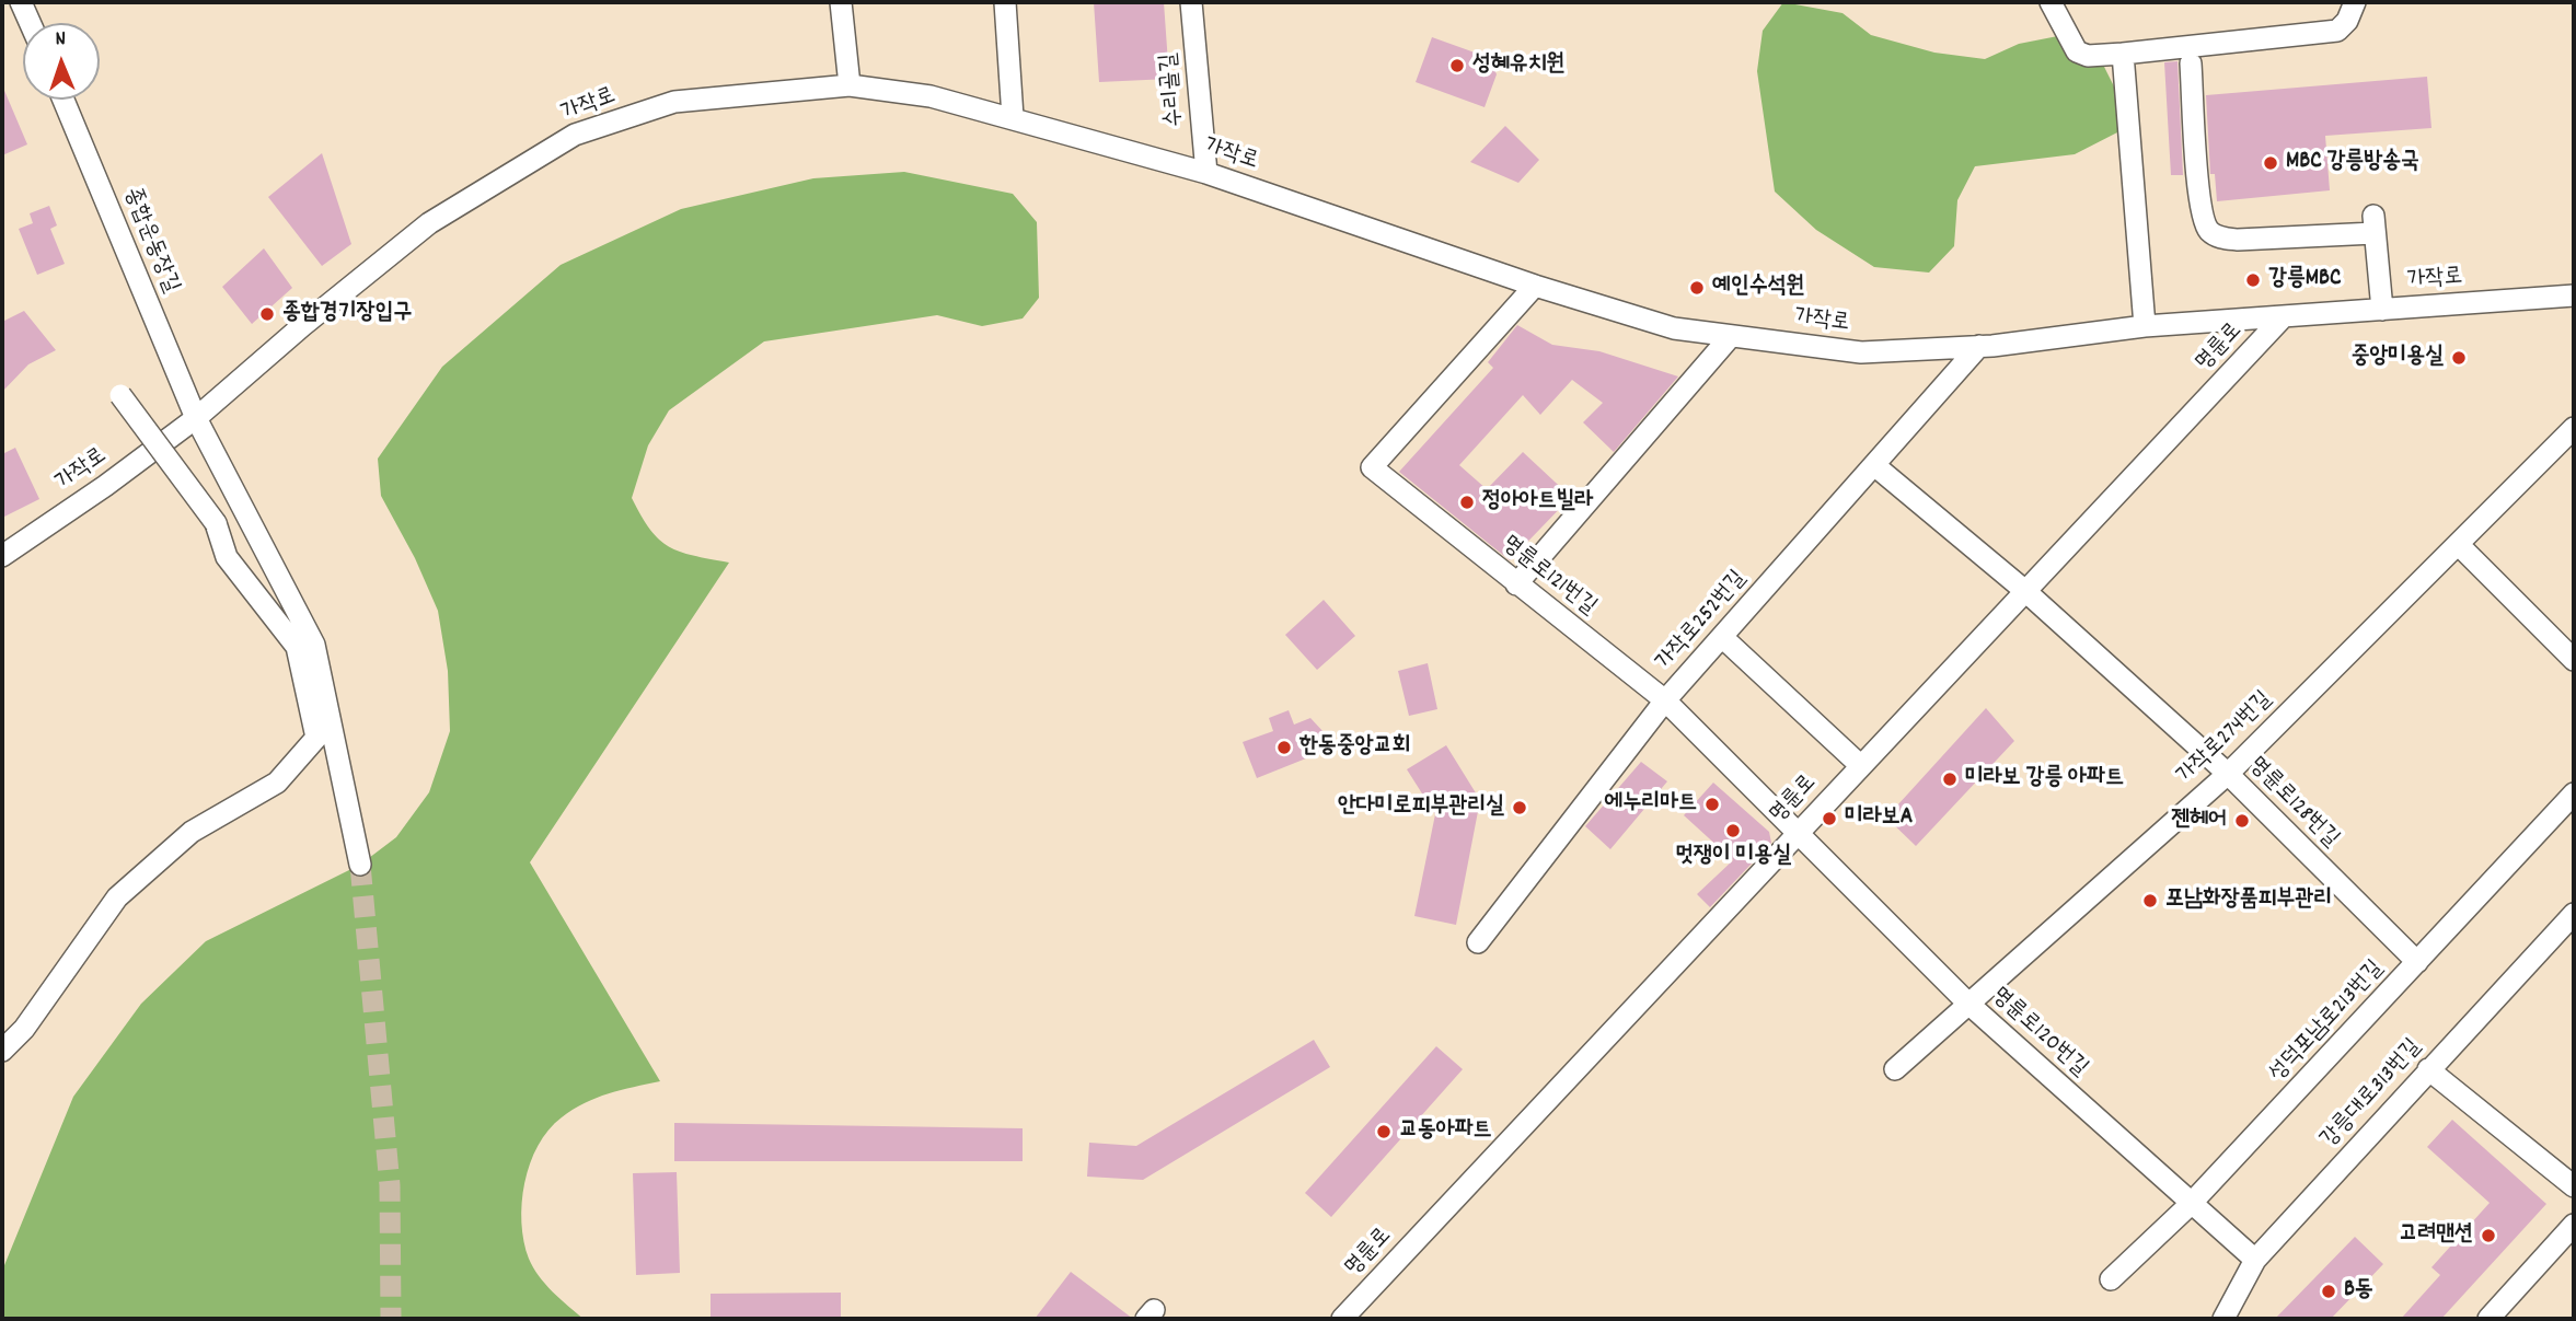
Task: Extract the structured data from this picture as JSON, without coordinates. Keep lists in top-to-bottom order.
{
  "streets": {
    "street": [
      "수리골길",
      "가작로",
      "종합운동장길",
      "명륜로",
      "명륜로121번길",
      "가작로252번길",
      "가작로274번길",
      "명륜로128번길",
      "성덕포남로213번길",
      "명륜로120번길",
      "강릉대로313번길"
    ]
  },
  "crossings": [
    ["수리골길", "가작로"],
    ["가작로", "종합운동장길"],
    ["가작로", "명륜로"],
    ["가작로", "명륜로121번길"],
    ["가작로", "가작로252번길"],
    ["명륜로", "명륜로121번길"],
    ["명륜로", "명륜로128번길"],
    ["명륜로", "명륜로120번길"],
    ["명륜로121번길", "가작로252번길"],
    ["명륜로121번길", "명륜로120번길"],
    ["가작로252번길", "명륜로128번길"],
    ["가작로274번길", "명륜로128번길"],
    ["가작로274번길", "명륜로120번길"],
    ["명륜로128번길", "성덕포남로213번길"],
    ["성덕포남로213번길", "명륜로120번길"],
    ["명륜로120번길", "강릉대로313번길"]
  ],
  "places": [
    "성혜유치원",
    "MBC 강릉방송국",
    "강릉MBC",
    "예인수석원",
    "종합경기장입구",
    "중앙미용실",
    "정아아트빌라",
    "한동중앙교회",
    "미라보 강릉 아파트",
    "에누리마트",
    "안다미로피부관리실",
    "미라보A",
    "젠헤어",
    "멋쟁이 미용실",
    "포남화장품피부관리",
    "교동아파트",
    "고려맨션",
    "B동"
  ],
  "north": "top"
}
